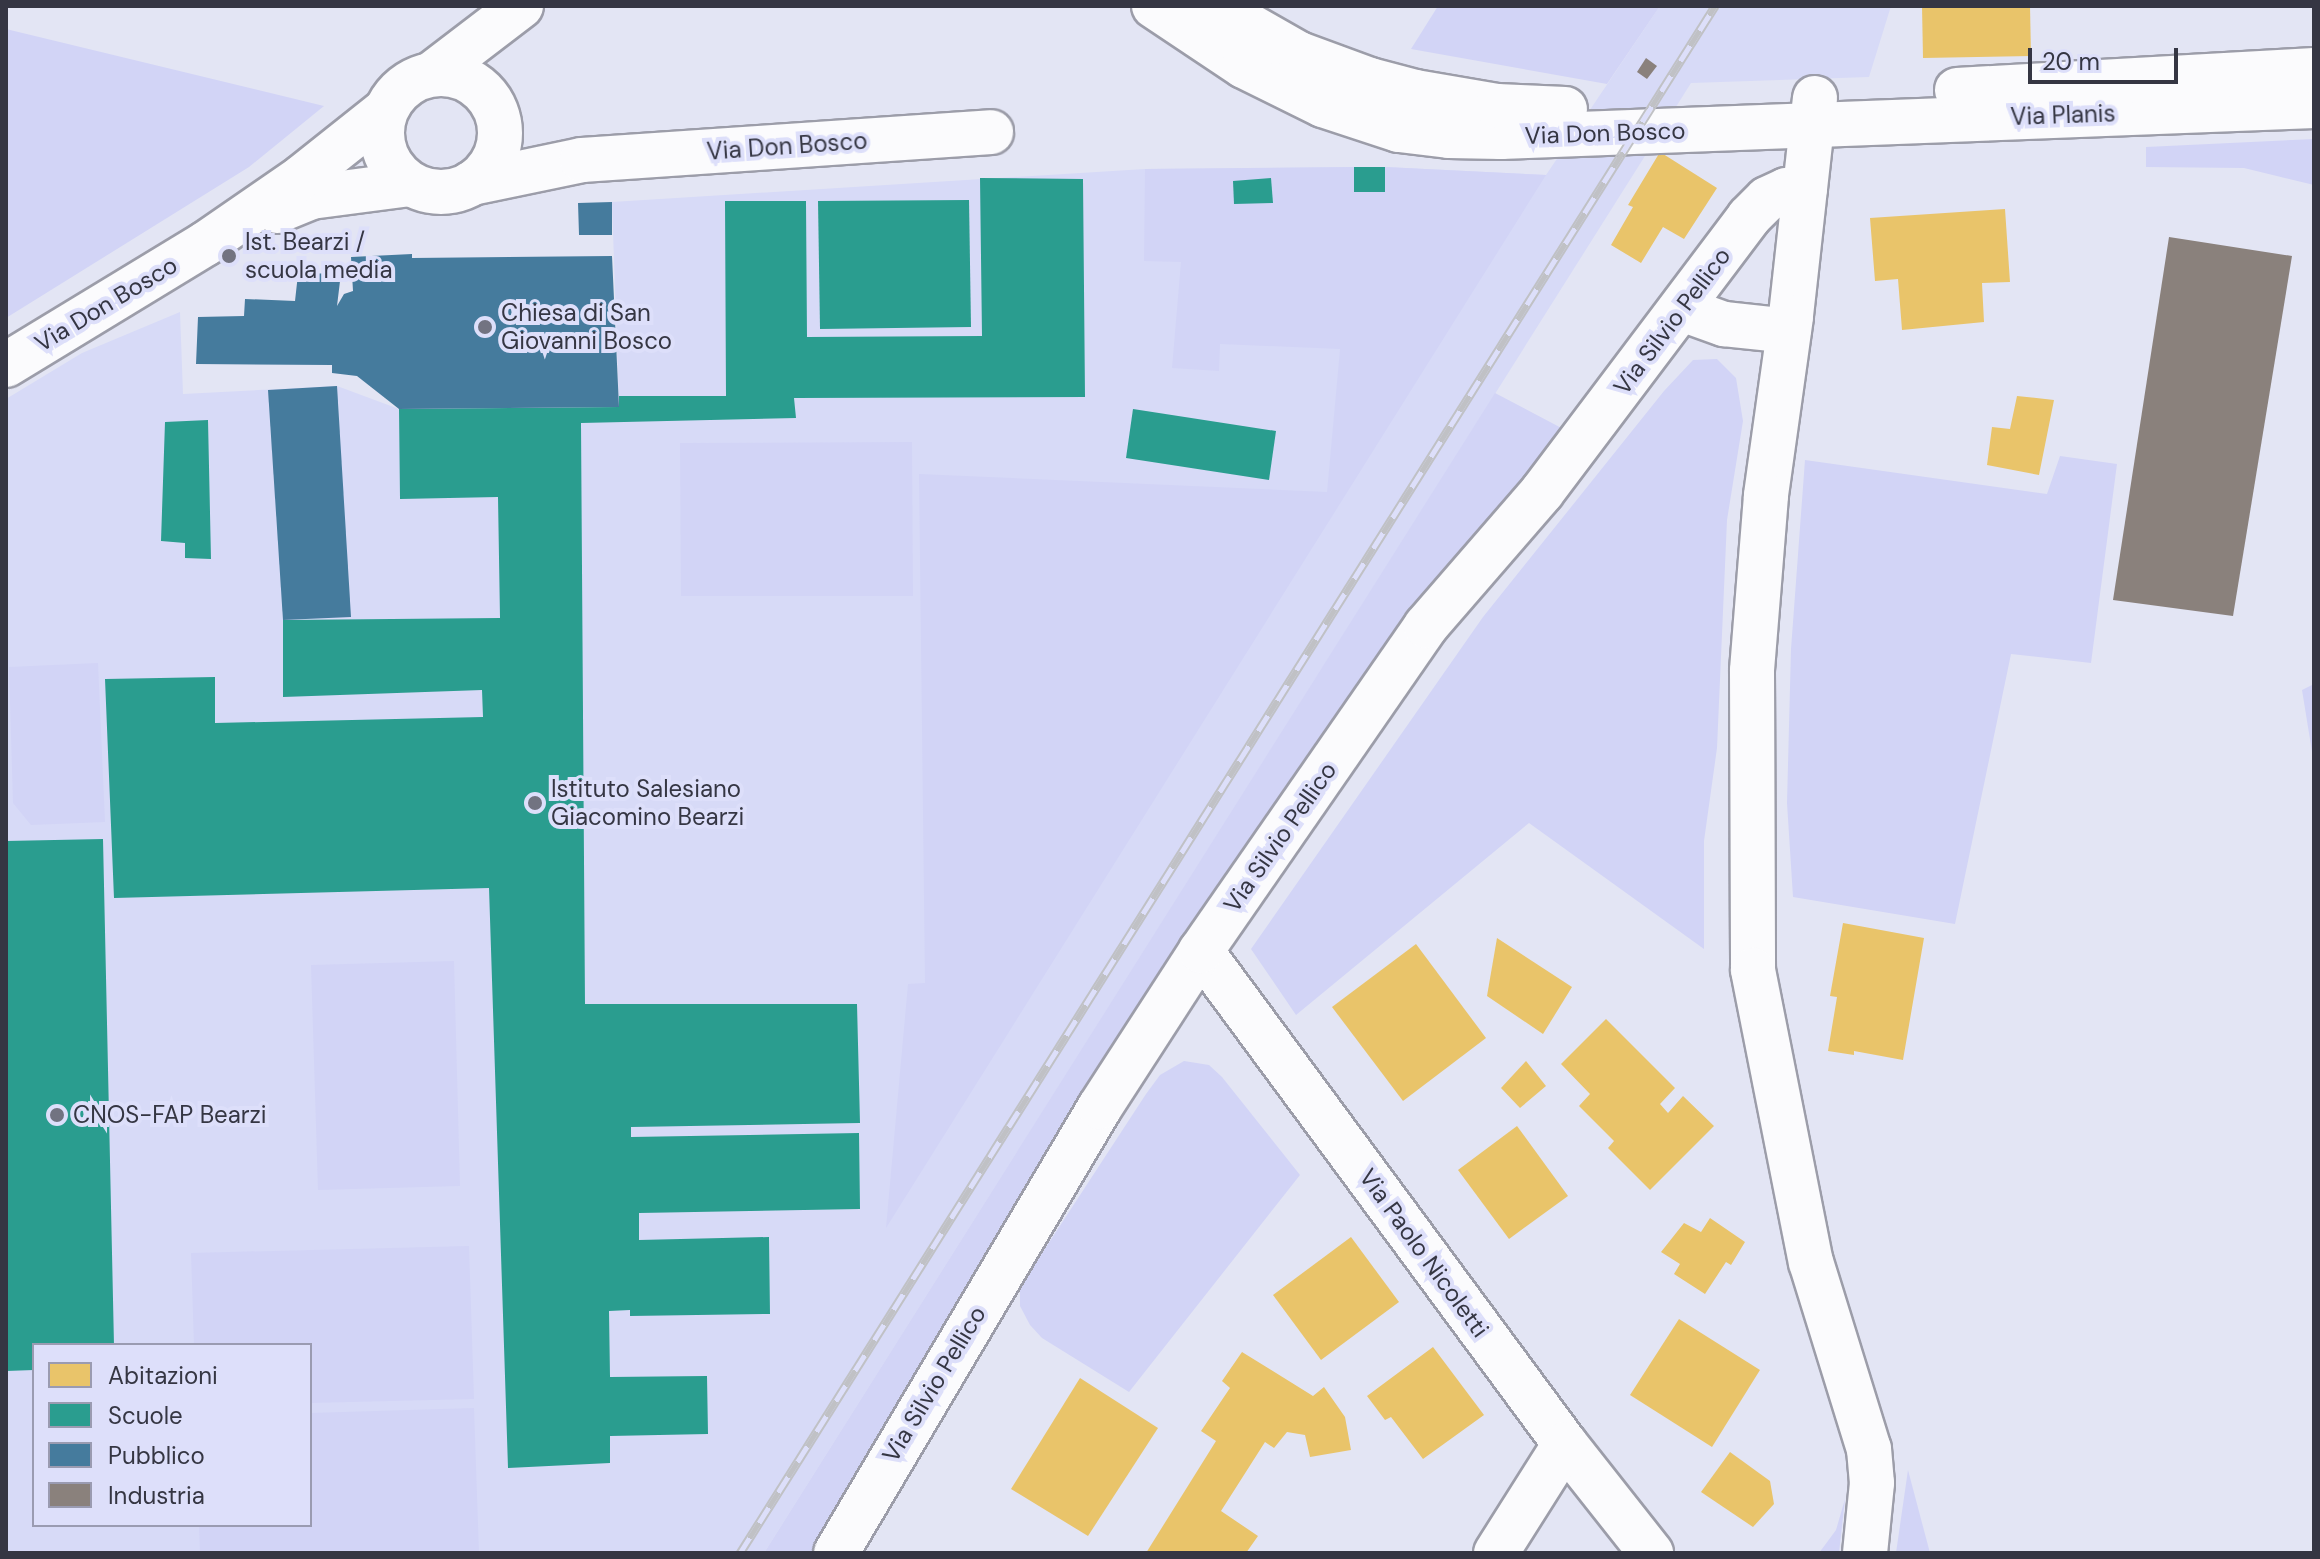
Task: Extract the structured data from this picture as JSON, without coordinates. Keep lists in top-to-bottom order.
{
  "streets": {
    "street": [
      "Via Planis",
      "Via Don Bosco",
      "Via Silvio Pellico",
      "Via Paolo Nicoletti"
    ]
  },
  "crossings": [
    ["Via Planis", "Via Don Bosco"],
    ["Via Silvio Pellico", "Via Paolo Nicoletti"]
  ],
  "places": [
    "Ist. Bearzi / scuola media",
    "Chiesa di San Giovanni Bosco",
    "Istituto Salesiano Giacomino Bearzi",
    "CNOS-FAP Bearzi"
  ],
  "legend": [
    "Abitazioni",
    "Scuole",
    "Pubblico",
    "Industria"
  ],
  "scale_bar": "20 m"
}
